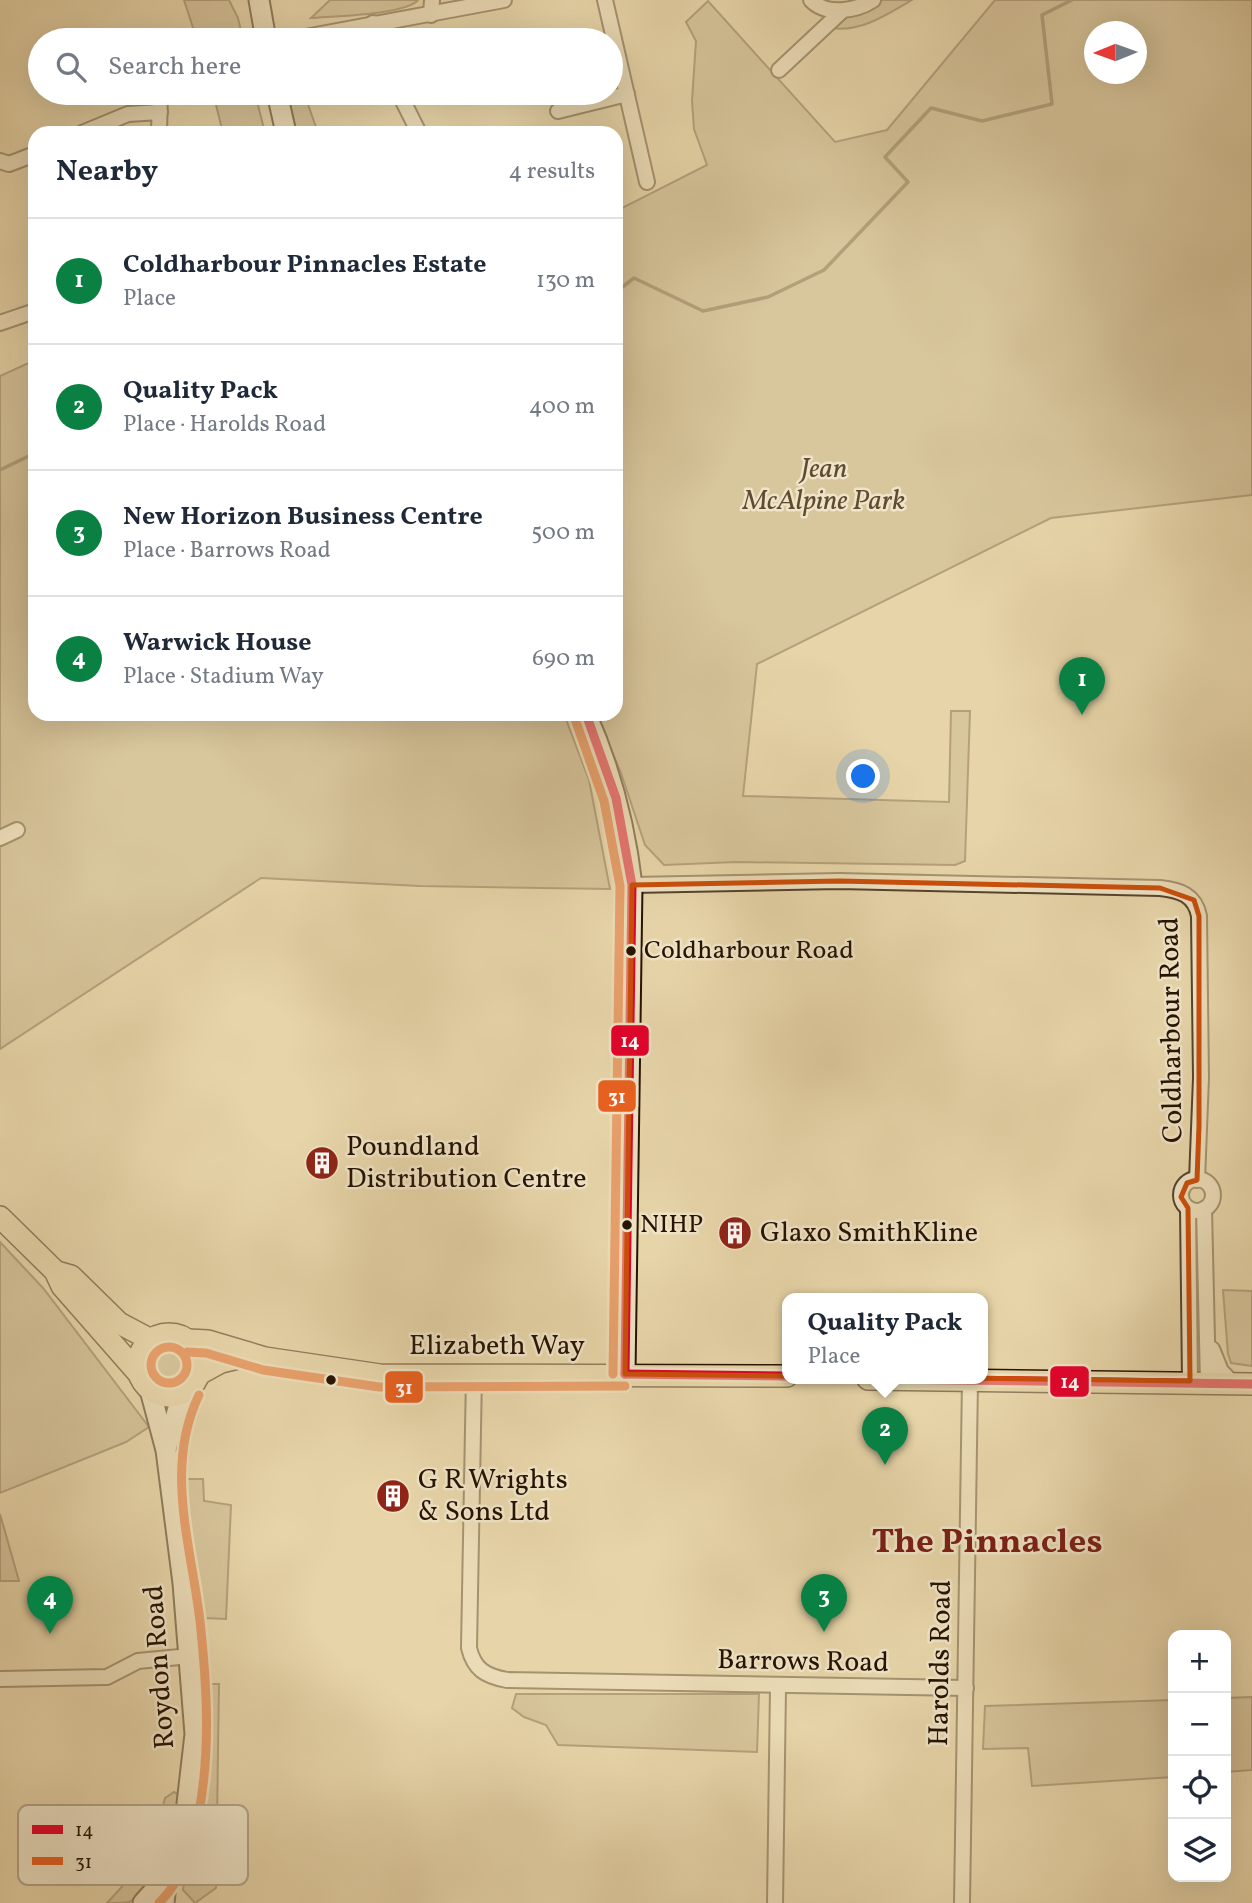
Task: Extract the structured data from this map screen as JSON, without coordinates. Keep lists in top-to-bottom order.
{
  "streets": {
    "main road": ["Elizabeth Way"],
    "street": [
      "Coldharbour Road",
      "Barrows Road",
      "Harolds Road",
      "Roydon Road"
    ]
  },
  "crossings": [
    ["Elizabeth Way", "Barrows Road"],
    ["Elizabeth Way", "Roydon Road"],
    ["Barrows Road", "Harolds Road"]
  ],
  "districts": ["The Pinnacles"],
  "parks": ["Jean McAlpine Park"],
  "places": {
    "other": ["Coldharbour Road", "NIHP"],
    "building": ["Poundland Distribution Centre", "Glaxo SmithKline", "G R Wrights & Sons Ltd"]
  },
  "lines": ["transit line 14", "transit line 31"],
  "legend": ["14", "31"],
  "north": "left",
  "page": {
    "search": "Search here",
    "heading": ["Nearby", "4 results"],
    "list": [
      {
        "mark": "1",
        "name": "Coldharbour Pinnacles Estate",
        "note": "Place",
        "value": "130 m"
      },
      {
        "mark": "2",
        "name": "Quality Pack",
        "note": "Place · Harolds Road",
        "value": "400 m"
      },
      {
        "mark": "3",
        "name": "New Horizon Business Centre",
        "note": "Place · Barrows Road",
        "value": "500 m"
      },
      {
        "mark": "4",
        "name": "Warwick House",
        "note": "Place · Stadium Way",
        "value": "690 m"
      }
    ],
    "pins": [
      "1",
      "2",
      "3",
      "4"
    ],
    "popup": ["Quality Pack", "Place"],
    "map_buttons": ["+", "−"]
  }
}
